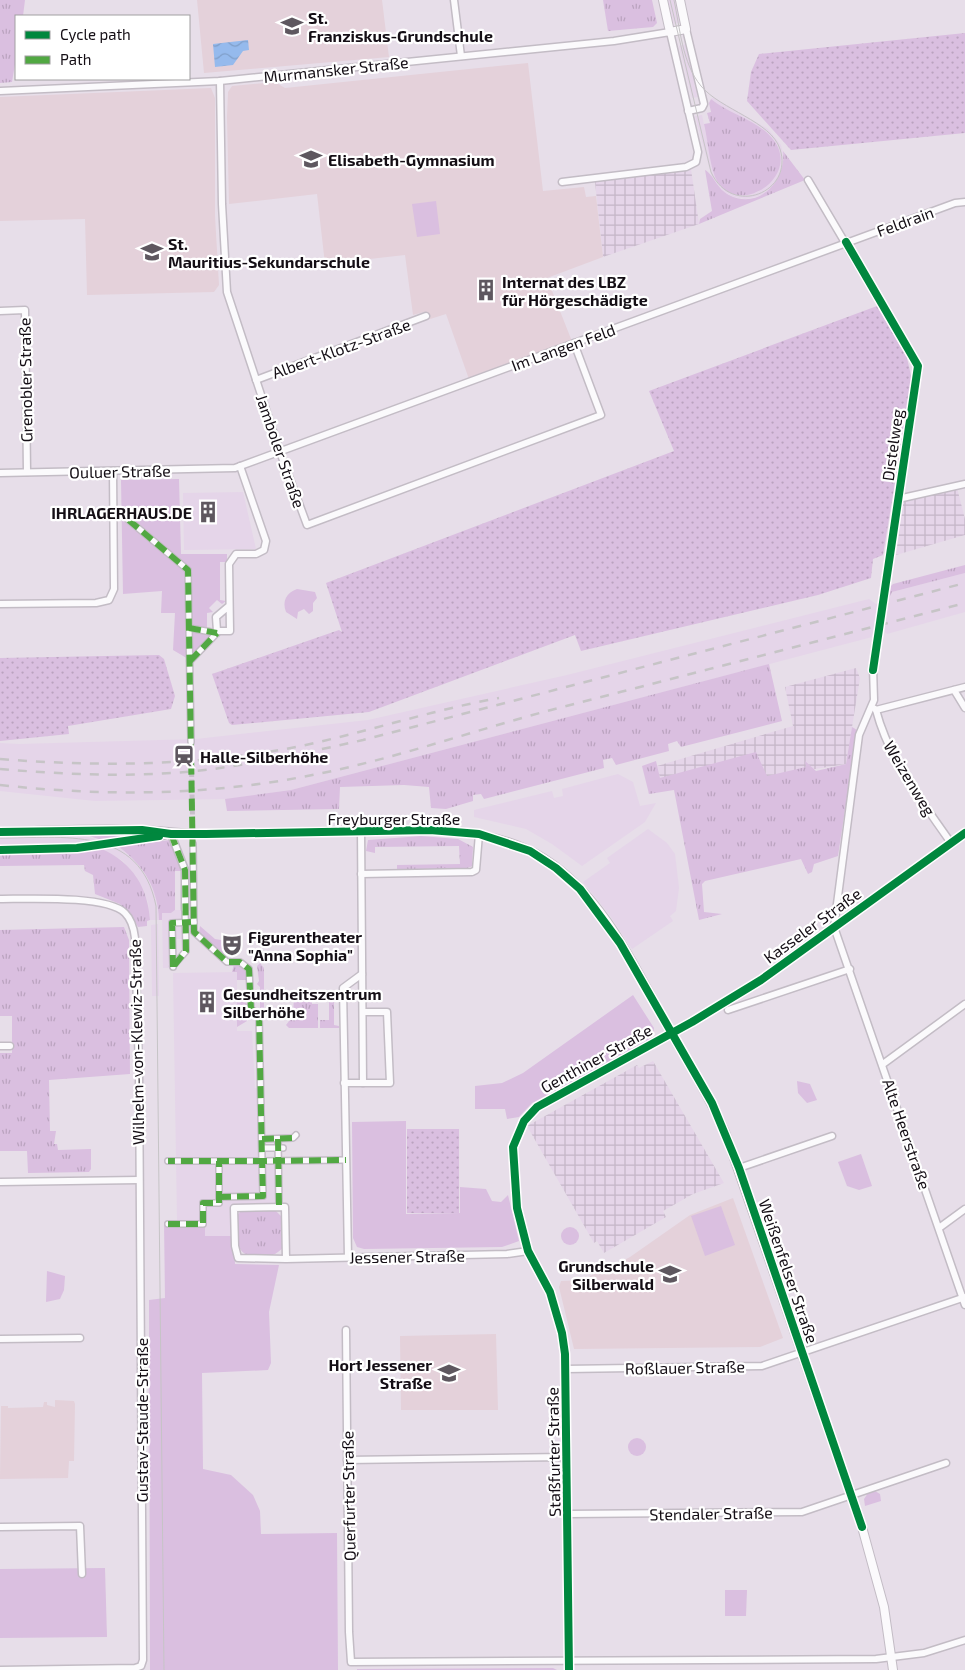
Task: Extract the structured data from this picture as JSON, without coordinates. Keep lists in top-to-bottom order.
{
  "streets": {
    "street": [
      "Murmansker Straße",
      "Feldrain",
      "Im Langen Feld",
      "Albert-Klotz-Straße",
      "Grenobler Straße",
      "Distelweg",
      "Jamboler Straße",
      "Ouluer Straße",
      "Weizenweg",
      "Freyburger Straße",
      "Kasseler Straße",
      "Wilhelm-von-Klewiz-Straße",
      "Genthiner Straße",
      "Alte Heerstraße",
      "Jessener Straße",
      "Weißenfelser Straße",
      "Roßlauer Straße",
      "Gustav-Staude-Straße",
      "Staßfurter Straße",
      "Querfurter Straße",
      "Stendaler Straße"
    ]
  },
  "crossings": [
    ["Murmansker Straße", "Jamboler Straße"],
    ["Feldrain", "Im Langen Feld"],
    ["Feldrain", "Distelweg"],
    ["Im Langen Feld", "Distelweg"],
    ["Im Langen Feld", "Jamboler Straße"],
    ["Im Langen Feld", "Ouluer Straße"],
    ["Albert-Klotz-Straße", "Jamboler Straße"],
    ["Grenobler Straße", "Ouluer Straße"],
    ["Distelweg", "Weizenweg"],
    ["Distelweg", "Alte Heerstraße"],
    ["Jamboler Straße", "Ouluer Straße"],
    ["Weizenweg", "Kasseler Straße"],
    ["Weizenweg", "Alte Heerstraße"],
    ["Freyburger Straße", "Kasseler Straße"],
    ["Freyburger Straße", "Genthiner Straße"],
    ["Freyburger Straße", "Weißenfelser Straße"],
    ["Kasseler Straße", "Genthiner Straße"],
    ["Kasseler Straße", "Alte Heerstraße"],
    ["Kasseler Straße", "Weißenfelser Straße"],
    ["Wilhelm-von-Klewiz-Straße", "Gustav-Staude-Straße"],
    ["Genthiner Straße", "Jessener Straße"],
    ["Genthiner Straße", "Weißenfelser Straße"],
    ["Genthiner Straße", "Staßfurter Straße"],
    ["Alte Heerstraße", "Roßlauer Straße"],
    ["Jessener Straße", "Staßfurter Straße"],
    ["Weißenfelser Straße", "Roßlauer Straße"],
    ["Weißenfelser Straße", "Stendaler Straße"],
    ["Roßlauer Straße", "Staßfurter Straße"],
    ["Staßfurter Straße", "Querfurter Straße"],
    ["Staßfurter Straße", "Stendaler Straße"]
  ],
  "places": {
    "school or university": [
      "St. Franziskus-Grundschule",
      "Elisabeth-Gymnasium",
      "St. Mauritius-Sekundarschule",
      "Grundschule Silberwald",
      "Hort Jessener Straße"
    ],
    "building": ["Internat des LBZ für Hörgeschädigte", "IHRLAGERHAUS.DE", "Gesundheitszentrum Silberhöhe"],
    "station": ["Halle-Silberhöhe"],
    "theatre": ["Figurentheater \"Anna Sophia\""]
  },
  "legend": ["Cycle path", "Path"]
}
